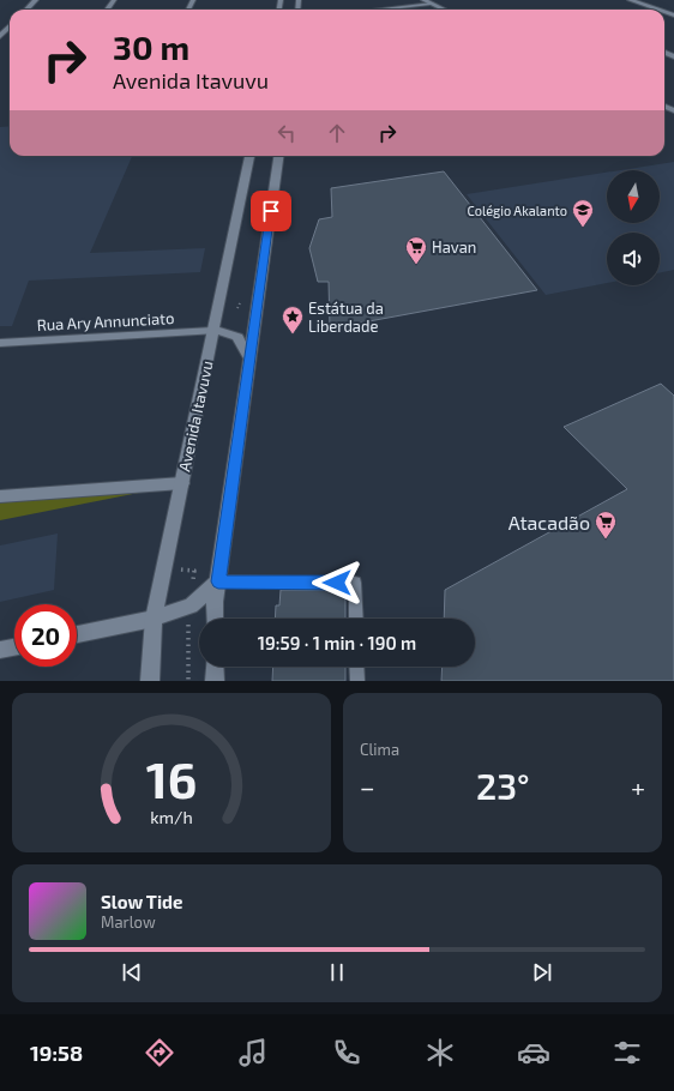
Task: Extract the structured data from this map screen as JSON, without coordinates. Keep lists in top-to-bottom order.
{
  "streets": {
    "main road": ["Rua Ary Annunciato", "Avenida Itavuvu"]
  },
  "crossings": [
    ["Rua Ary Annunciato", "Avenida Itavuvu"]
  ],
  "places": {
    "school or university": ["Colégio Akalanto"],
    "supermarket": ["Havan", "Atacadão"],
    "place": ["Estátua da Liberdade"]
  },
  "north": "bottom",
  "page": {
    "turn": ["30 m", "Avenida Itavuvu"],
    "limit": "20",
    "trip": "19:59 · 1 min · 190 m",
    "tile": "Clima",
    "heat": ["−", "23°", "+"],
    "song": ["Slow Tide", "Marlow"],
    "tabs": "19:58",
    "gauge": ["16", "km/h"]
  }
}
